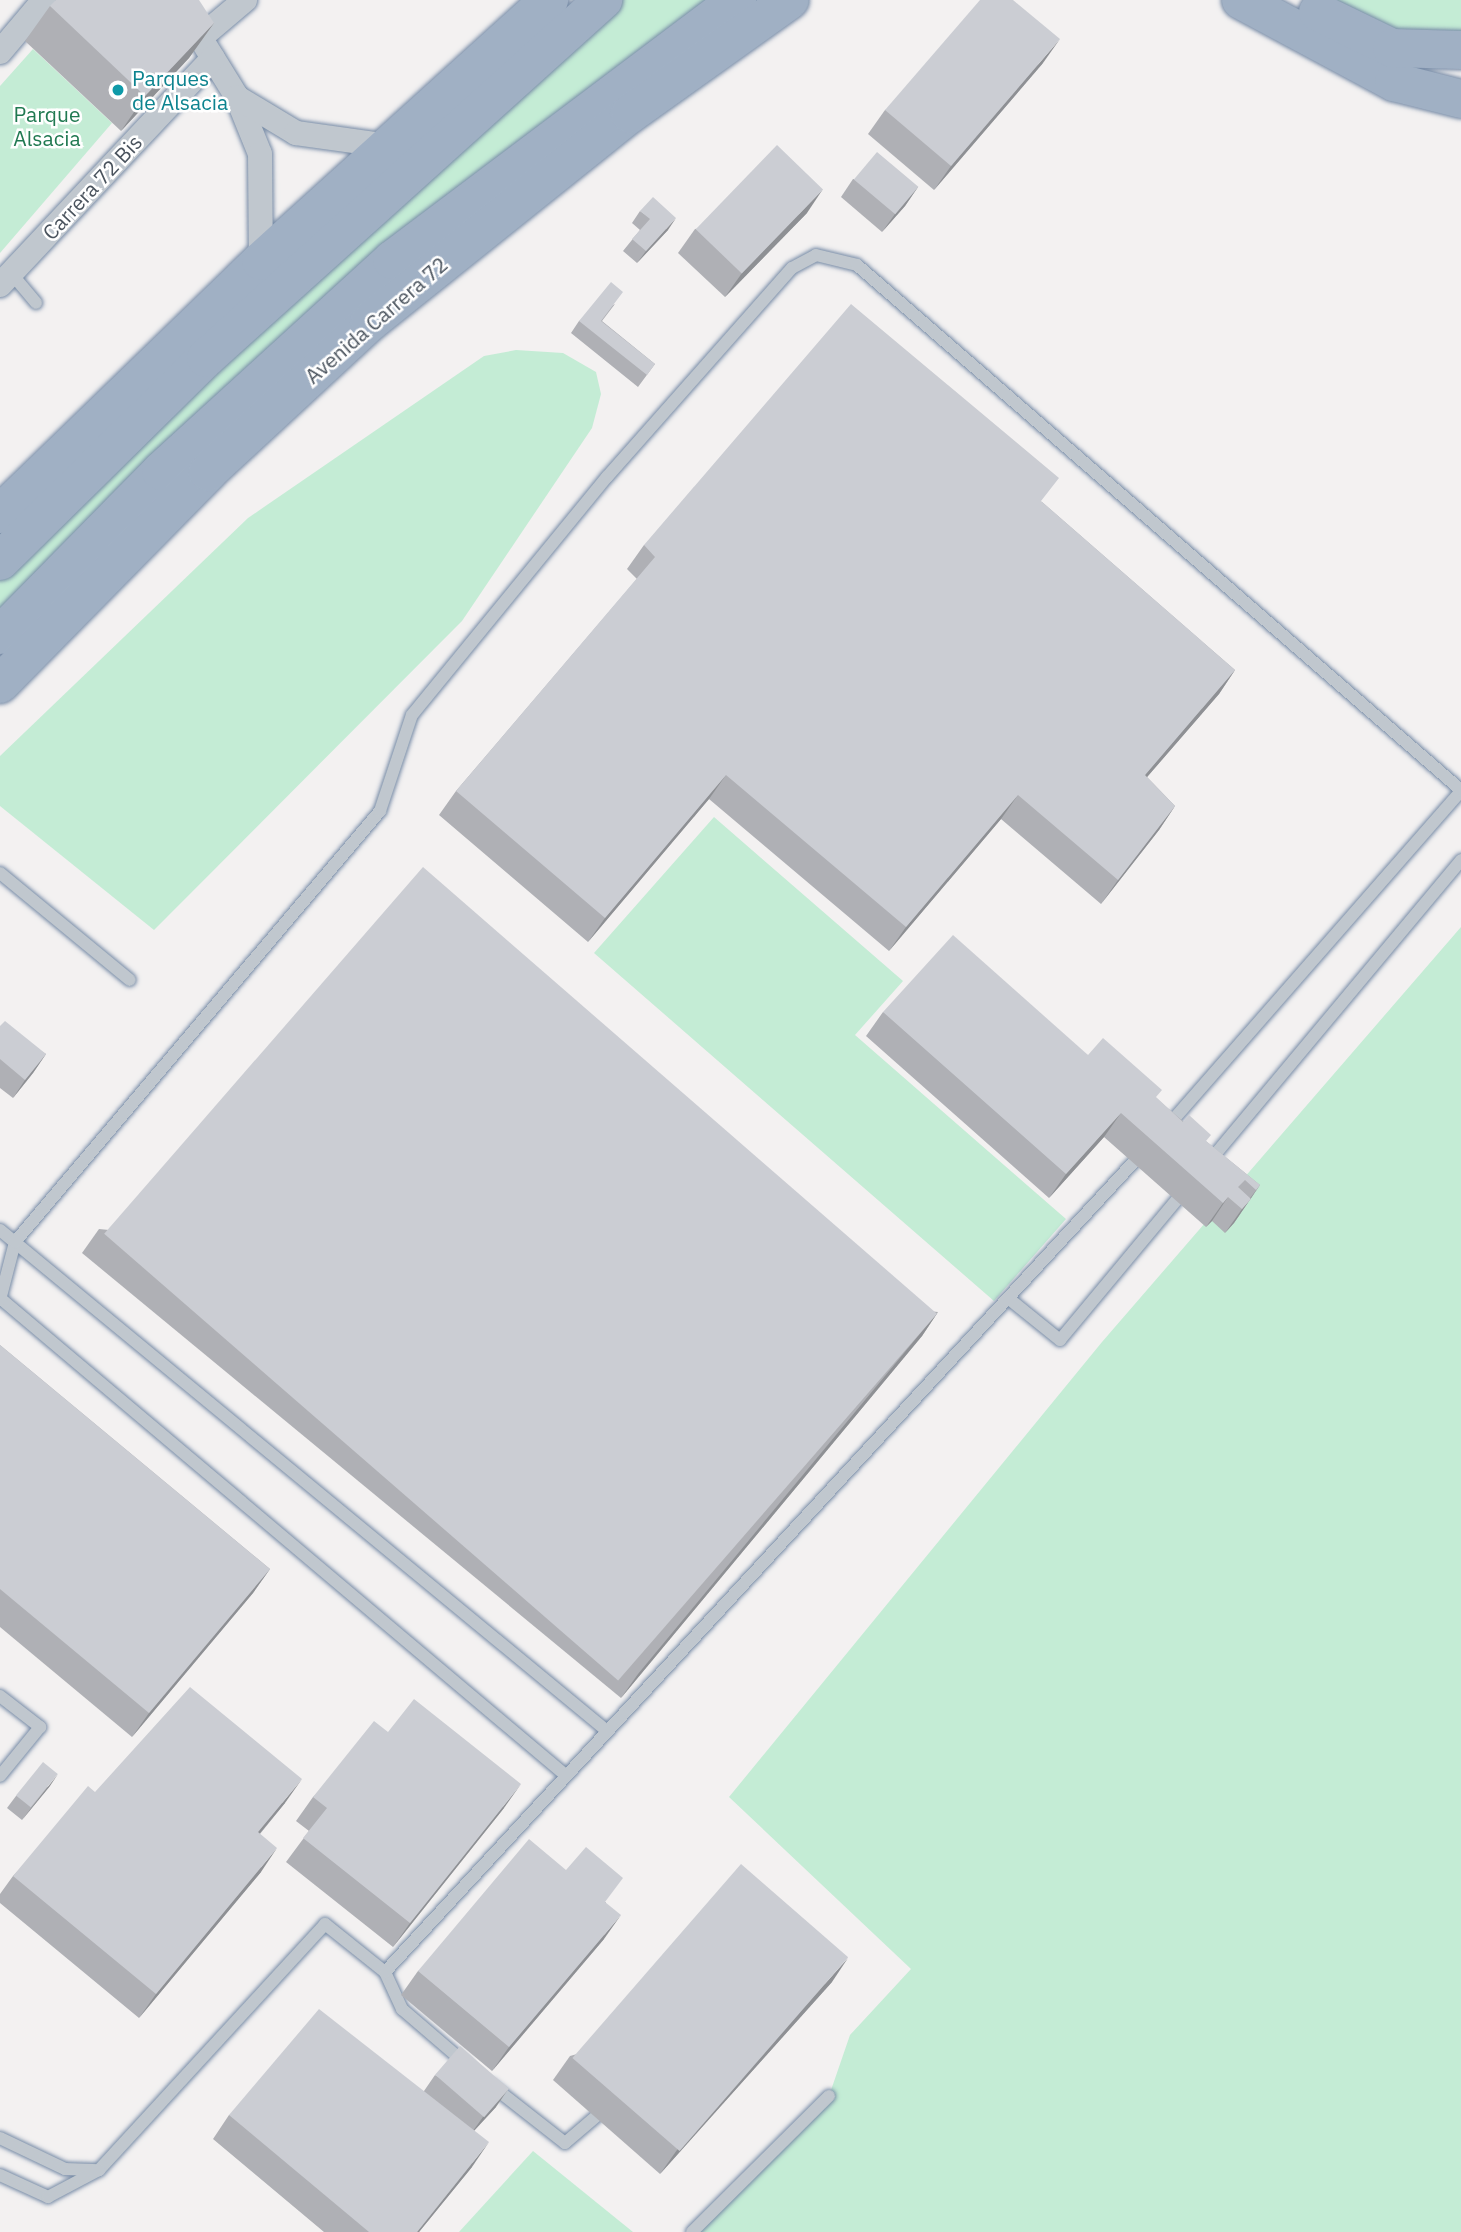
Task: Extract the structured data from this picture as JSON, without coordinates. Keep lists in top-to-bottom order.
{
  "streets": {
    "highway": ["Avenida Carrera 72"],
    "street": ["Carrera 72 Bis"]
  },
  "parks": ["Parque Alsacia"],
  "places": ["Parques de Alsacia"]
}
